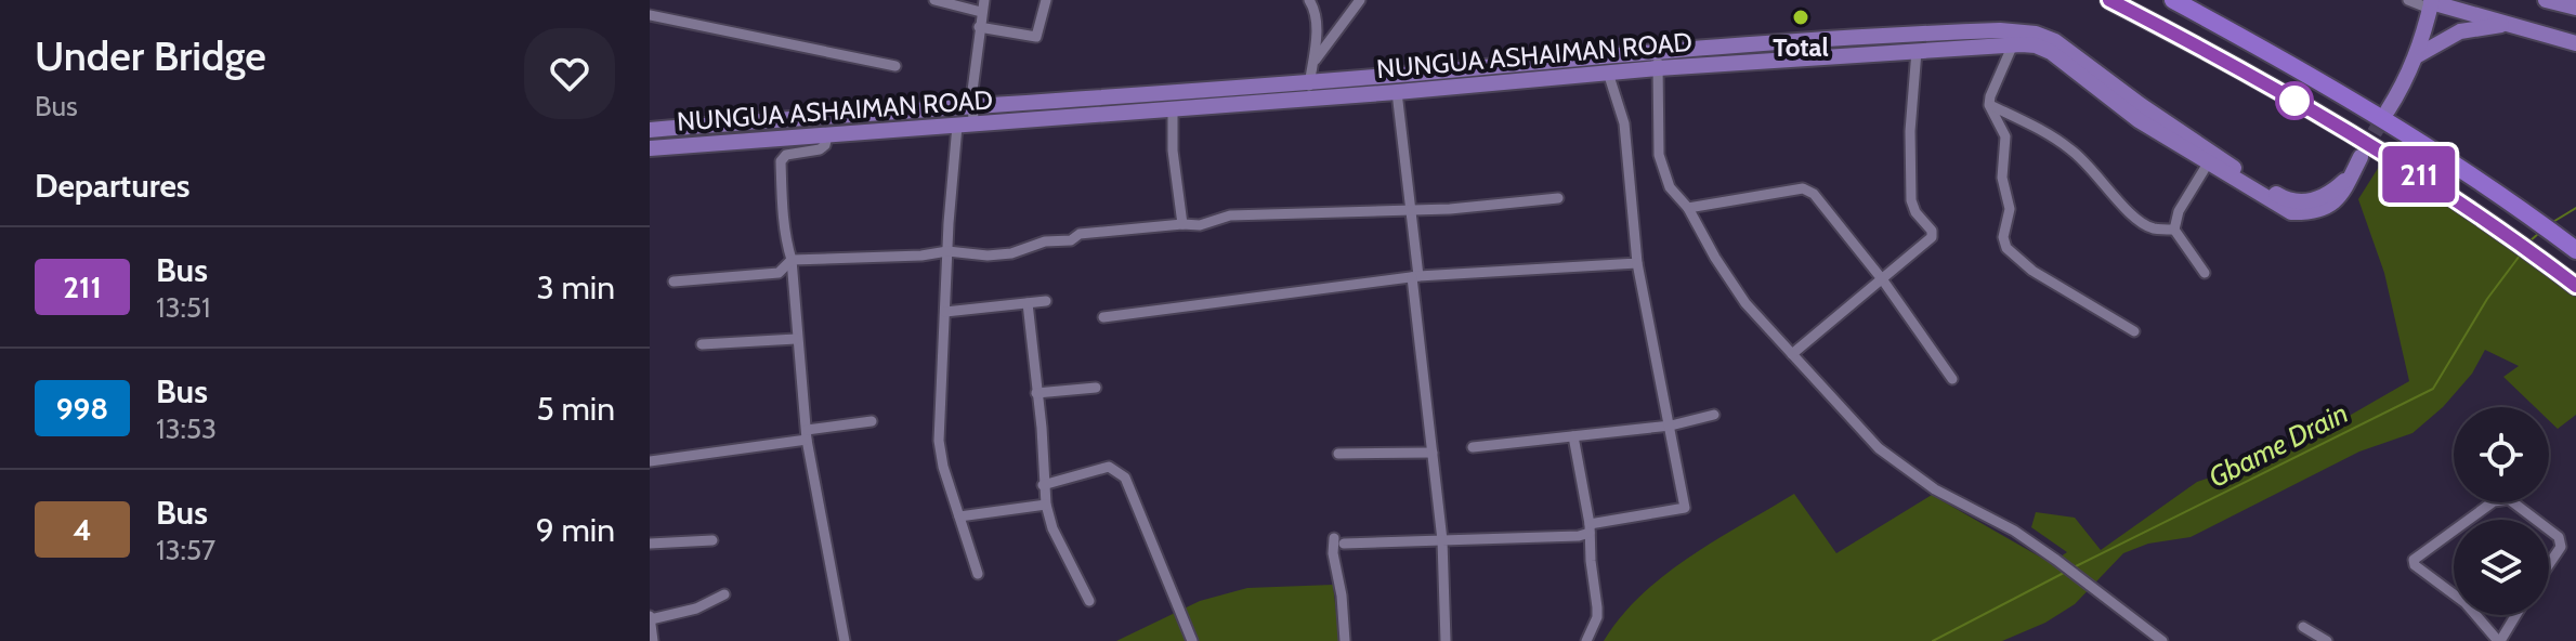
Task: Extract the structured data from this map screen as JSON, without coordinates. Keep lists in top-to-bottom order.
{
  "streets": {
    "main road": ["NUNGUA ASHAIMAN ROAD"]
  },
  "water": ["Gbame Drain"],
  "places": ["Total"],
  "lines": ["bus line 211"],
  "page": {
    "heading": [
      ["Under Bridge", "Bus"],
      "Departures"
    ],
    "on_map": "211",
    "list": [
      {
        "mark": "211",
        "name": "Bus",
        "note": "13:51",
        "value": "3 min"
      },
      {
        "mark": "998",
        "name": "Bus",
        "note": "13:53",
        "value": "5 min"
      },
      {
        "mark": "4",
        "name": "Bus",
        "note": "13:57",
        "value": "9 min"
      }
    ]
  }
}
